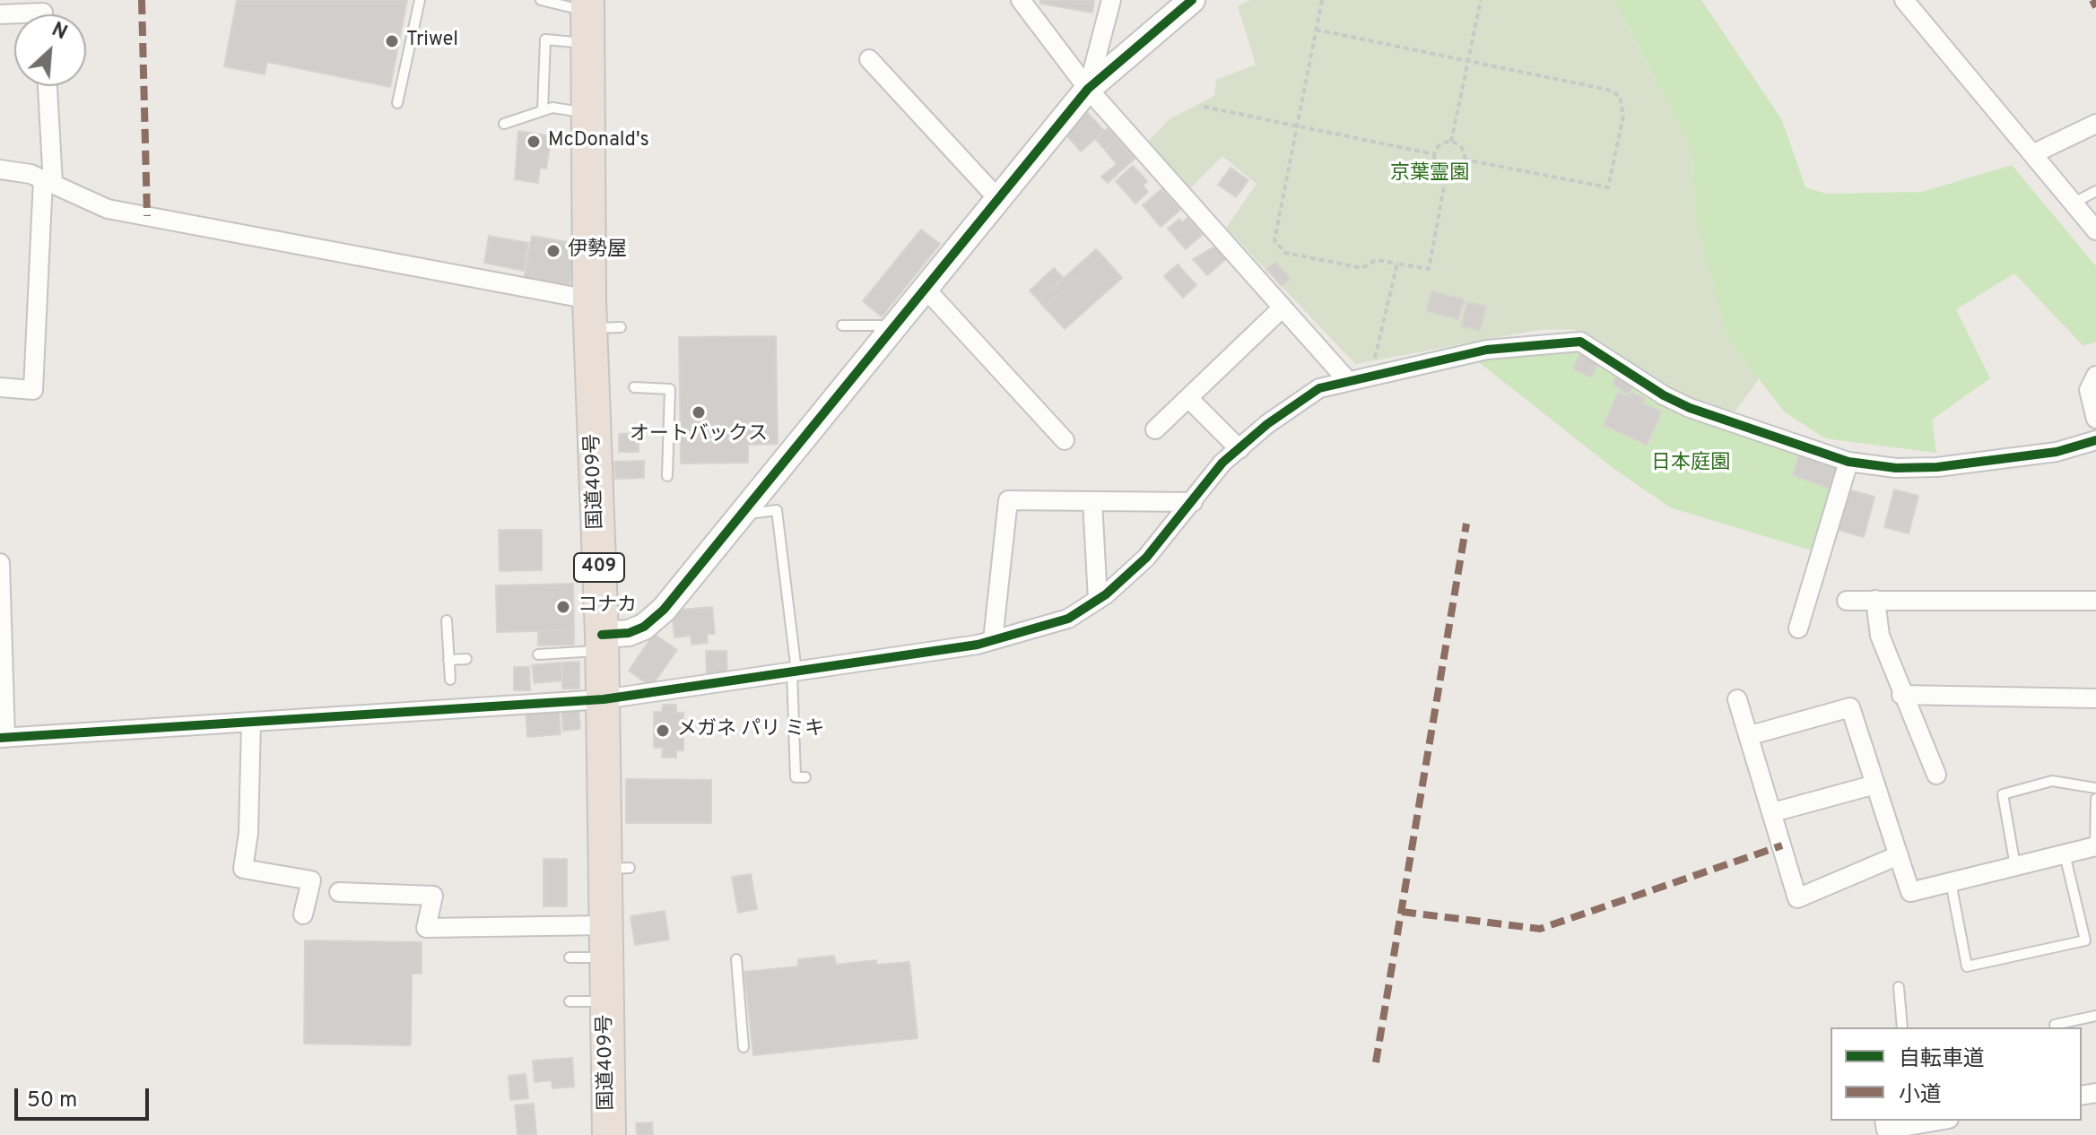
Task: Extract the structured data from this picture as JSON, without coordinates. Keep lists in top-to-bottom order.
{
  "streets": {
    "highway": ["国道409号", "409"]
  },
  "parks": ["京葉霊園", "日本庭園"],
  "places": [
    "Triwel",
    "McDonald's",
    "伊勢屋",
    "オートバックス",
    "コナカ",
    "メガネ パリ ミキ"
  ],
  "legend": ["自転車道", "小道"],
  "scale_bar": "50 m",
  "north": "top right"
}
